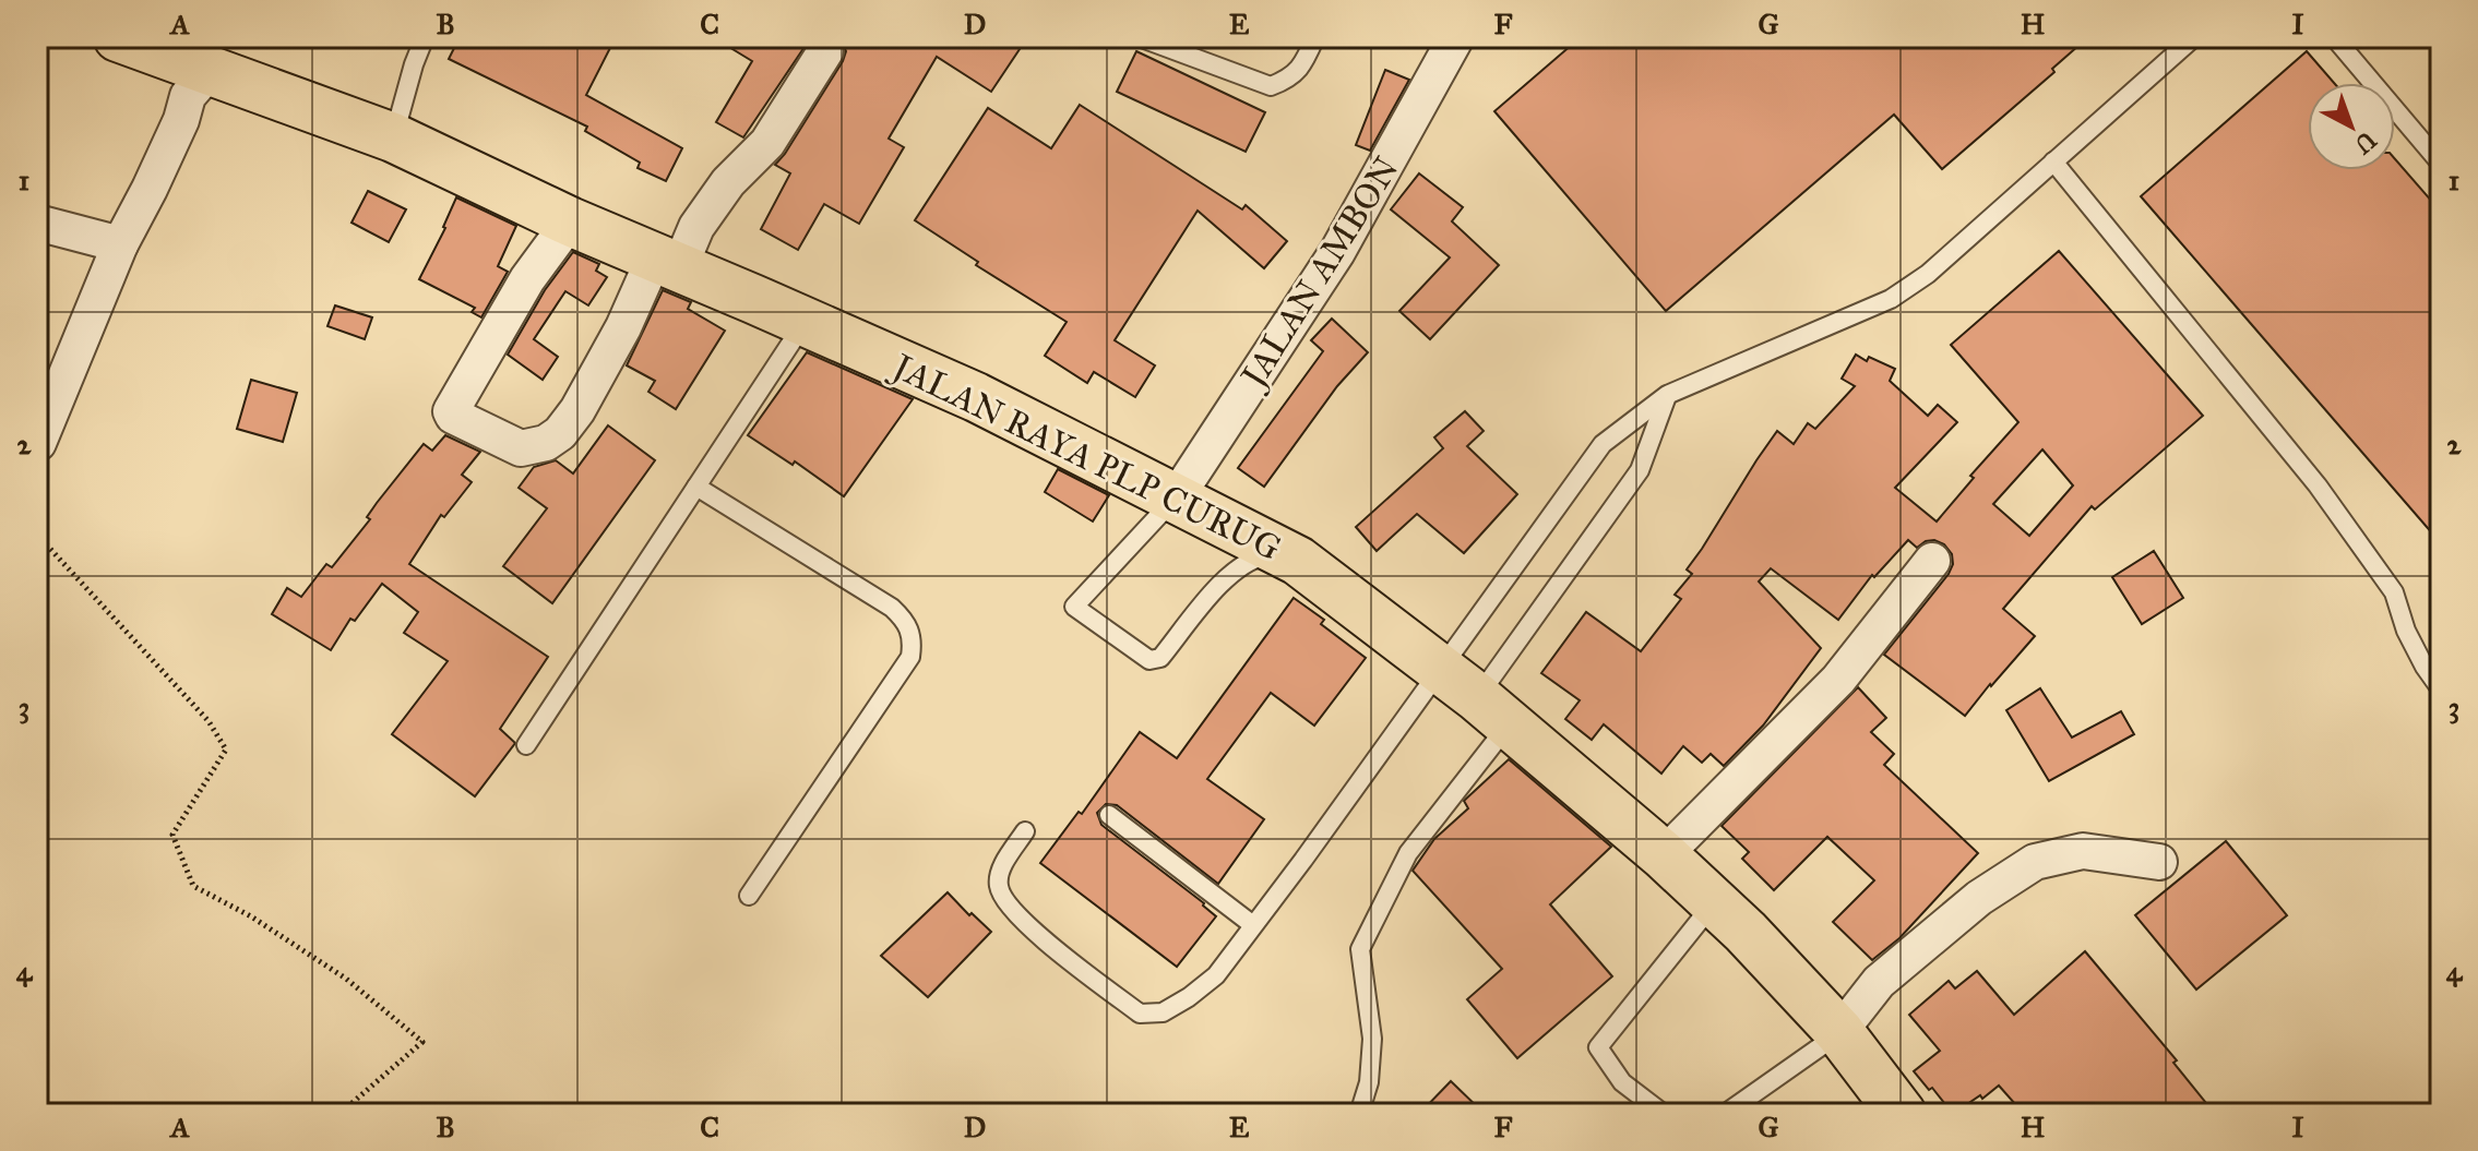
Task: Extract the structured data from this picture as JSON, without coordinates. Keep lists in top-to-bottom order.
{
  "streets": {
    "main road": ["JALAN RAYA PLP CURUG"],
    "street": ["JALAN AMBON"]
  },
  "crossings": [
    ["JALAN AMBON", "JALAN RAYA PLP CURUG"]
  ],
  "north": "bottom right",
  "grid": {
    "columns": [
      "A",
      "B",
      "C",
      "D",
      "E",
      "F",
      "G",
      "H",
      "I"
    ],
    "rows": [
      "1",
      "2",
      "3",
      "4"
    ]
  }
}
